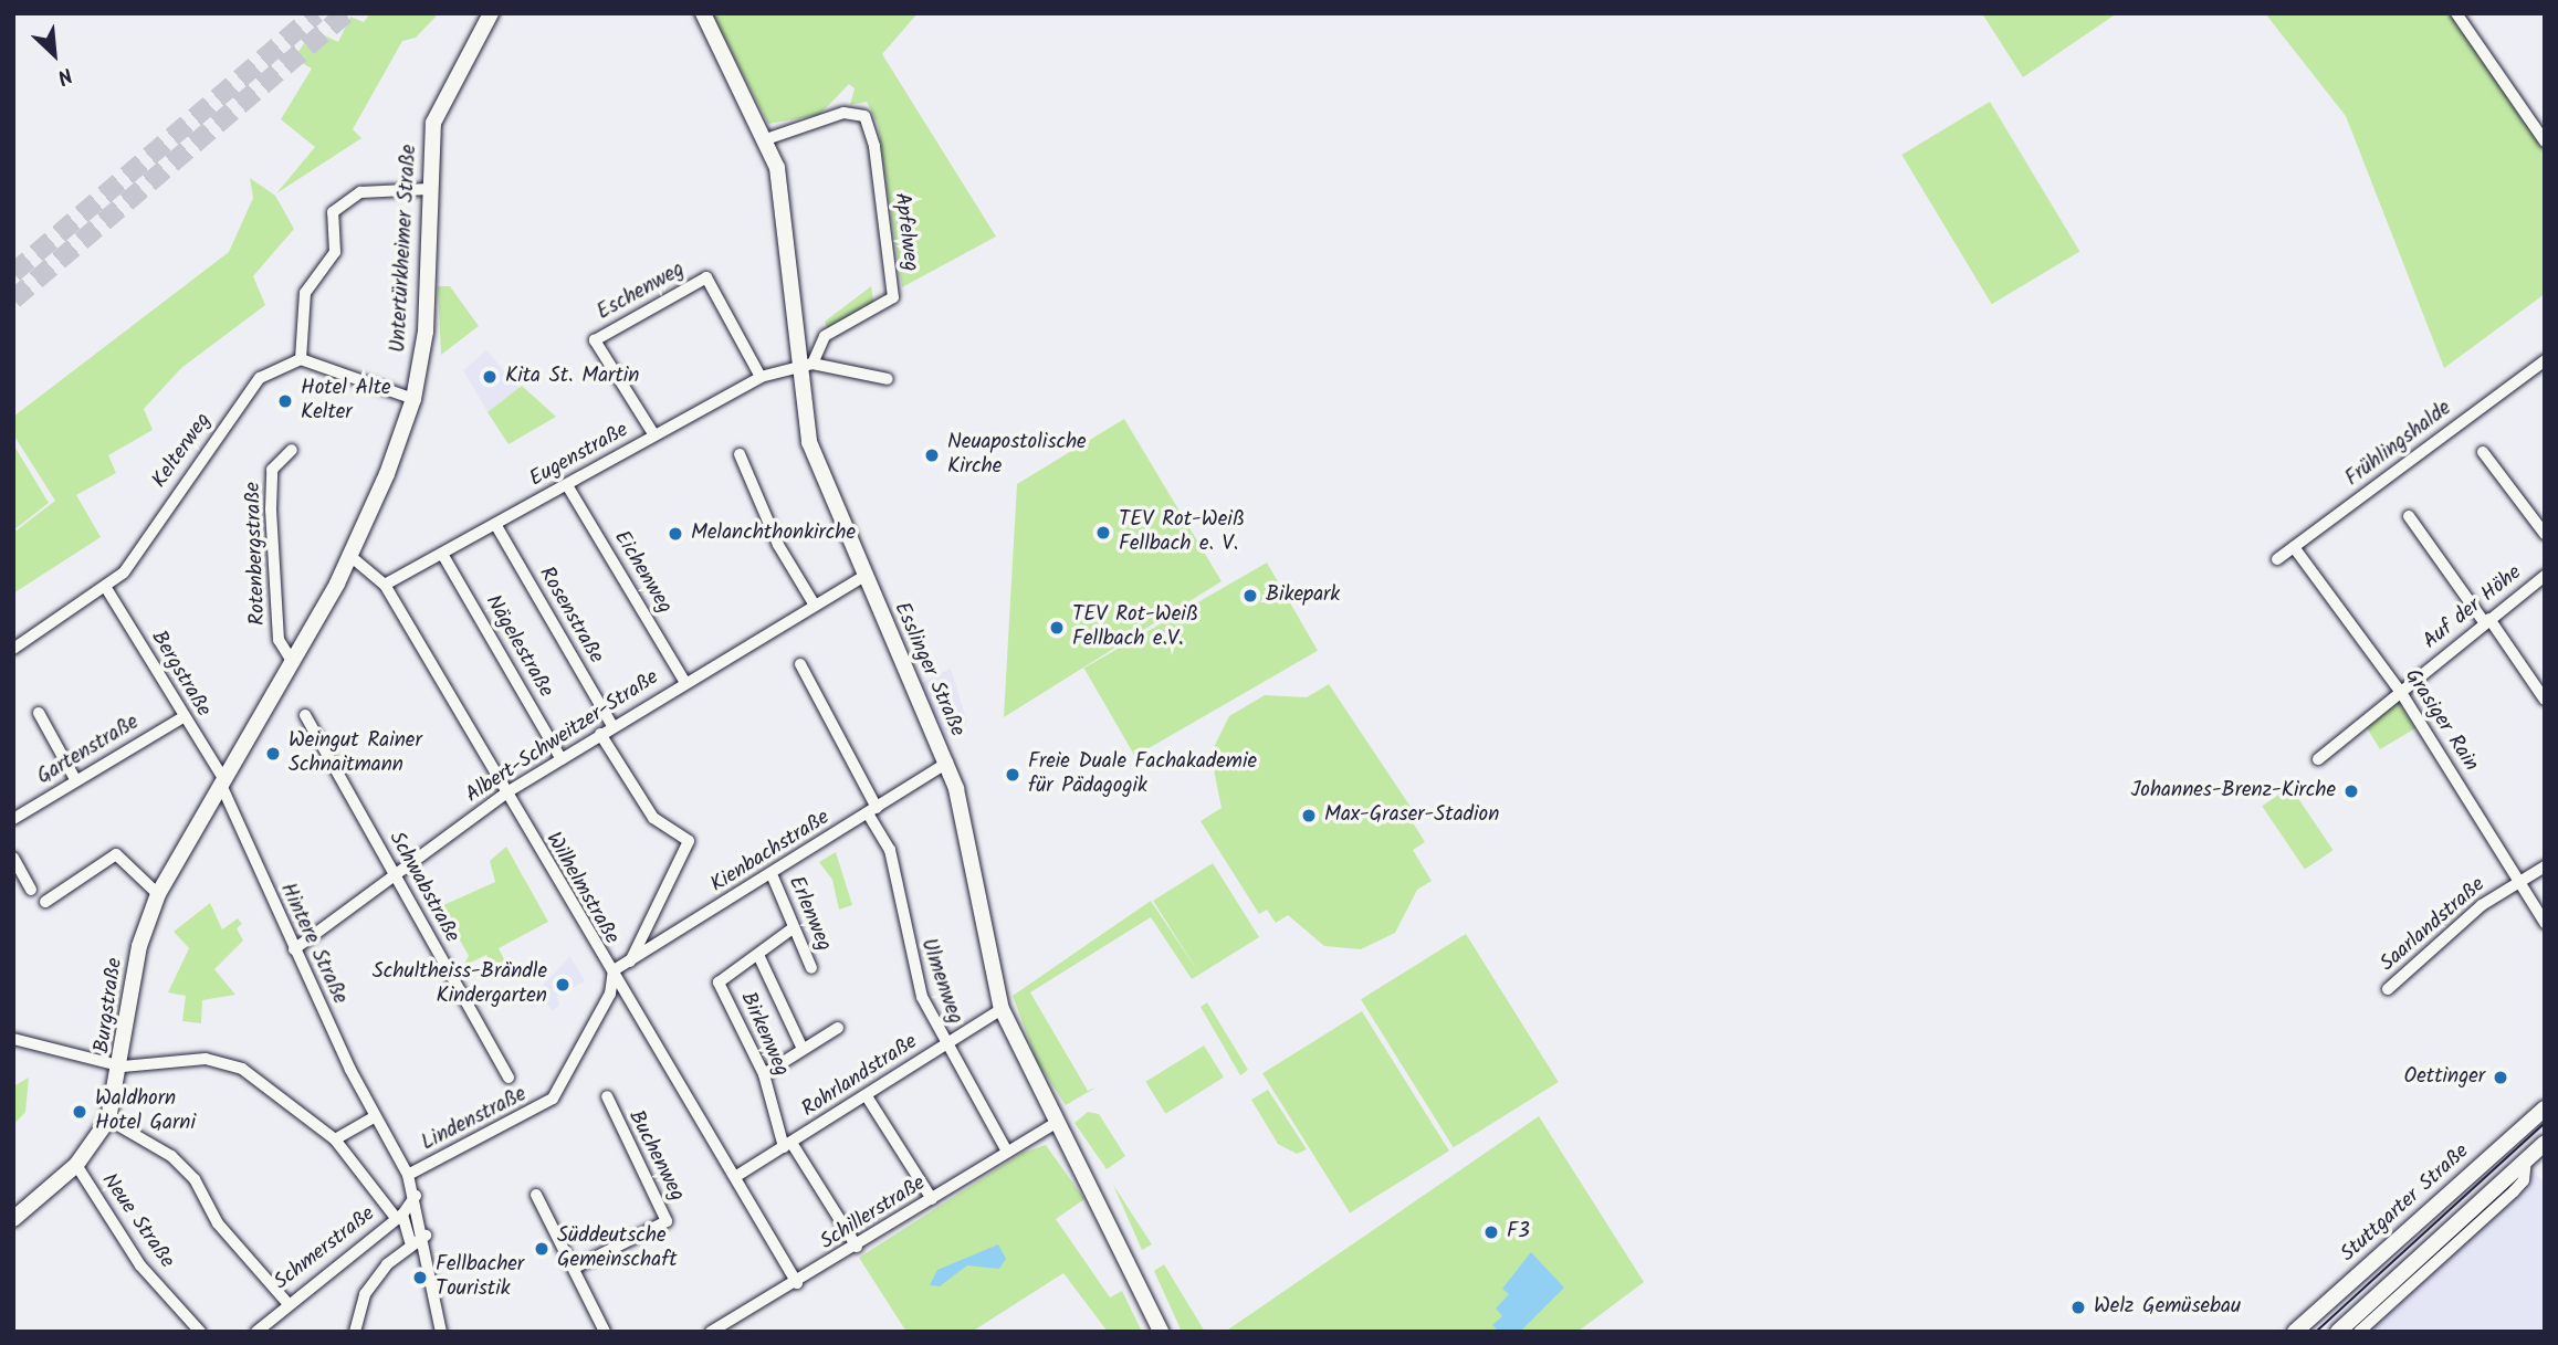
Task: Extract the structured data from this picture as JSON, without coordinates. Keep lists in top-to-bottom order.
{
  "streets": {
    "main road": [
      "Untertürkheimer Straße",
      "Esslinger Straße",
      "Burgstraße",
      "Stuttgarter Straße"
    ],
    "street": [
      "Apfelweg",
      "Eschenweg",
      "Frühlingshalde",
      "Kelterweg",
      "Eugenstraße",
      "Rotenbergstraße",
      "Eichenweg",
      "Auf der Höhe",
      "Rosenstraße",
      "Nägelestraße",
      "Bergstraße",
      "Grasiger Rain",
      "Albert-Schweitzer-Straße",
      "Gartenstraße",
      "Kienbachstraße",
      "Schwabstraße",
      "Wilhelmstraße",
      "Erlenweg",
      "Saarlandstraße",
      "Hintere Straße",
      "Ulmenweg",
      "Birkenweg",
      "Rohrlandstraße",
      "Lindenstraße",
      "Buchenweg",
      "Schillerstraße",
      "Neue Straße",
      "Schmerstraße"
    ]
  },
  "crossings": [
    ["Apfelweg", "Esslinger Straße"],
    ["Untertürkheimer Straße", "Rotenbergstraße"],
    ["Untertürkheimer Straße", "Bergstraße"],
    ["Untertürkheimer Straße", "Wilhelmstraße"],
    ["Untertürkheimer Straße", "Hintere Straße"],
    ["Untertürkheimer Straße", "Burgstraße"],
    ["Eschenweg", "Eugenstraße"],
    ["Frühlingshalde", "Grasiger Rain"],
    ["Kelterweg", "Bergstraße"],
    ["Eugenstraße", "Eichenweg"],
    ["Eugenstraße", "Rosenstraße"],
    ["Eugenstraße", "Nägelestraße"],
    ["Eugenstraße", "Esslinger Straße"],
    ["Eugenstraße", "Wilhelmstraße"],
    ["Eichenweg", "Albert-Schweitzer-Straße"],
    ["Auf der Höhe", "Grasiger Rain"],
    ["Rosenstraße", "Albert-Schweitzer-Straße"],
    ["Nägelestraße", "Albert-Schweitzer-Straße"],
    ["Esslinger Straße", "Albert-Schweitzer-Straße"],
    ["Esslinger Straße", "Kienbachstraße"],
    ["Esslinger Straße", "Rohrlandstraße"],
    ["Esslinger Straße", "Schillerstraße"],
    ["Bergstraße", "Gartenstraße"],
    ["Bergstraße", "Hintere Straße"],
    ["Bergstraße", "Burgstraße"],
    ["Grasiger Rain", "Saarlandstraße"],
    ["Albert-Schweitzer-Straße", "Schwabstraße"],
    ["Albert-Schweitzer-Straße", "Wilhelmstraße"],
    ["Albert-Schweitzer-Straße", "Hintere Straße"],
    ["Kienbachstraße", "Wilhelmstraße"],
    ["Kienbachstraße", "Erlenweg"],
    ["Kienbachstraße", "Ulmenweg"],
    ["Kienbachstraße", "Lindenstraße"],
    ["Wilhelmstraße", "Rohrlandstraße"],
    ["Wilhelmstraße", "Lindenstraße"],
    ["Wilhelmstraße", "Schillerstraße"],
    ["Erlenweg", "Birkenweg"],
    ["Hintere Straße", "Burgstraße"],
    ["Hintere Straße", "Lindenstraße"],
    ["Hintere Straße", "Schmerstraße"],
    ["Ulmenweg", "Rohrlandstraße"],
    ["Ulmenweg", "Schillerstraße"],
    ["Burgstraße", "Neue Straße"],
    ["Birkenweg", "Rohrlandstraße"],
    ["Birkenweg", "Schillerstraße"]
  ],
  "places": [
    "Kita St. Martin",
    "Hotel Alte Kelter",
    "Neuapostolische Kirche",
    "TEV Rot-Weiß Fellbach e. V.",
    "Melanchthonkirche",
    "Bikepark",
    "TEV Rot-Weiß Fellbach e.V.",
    "Weingut Rainer Schnaitmann",
    "Freie Duale Fachakademie für Pädagogik",
    "Johannes-Brenz-Kirche",
    "Max-Graser-Stadion",
    "Schultheiss-Brändle Kindergarten",
    "Oettinger",
    "Waldhorn Hotel Garni",
    "F3",
    "Süddeutsche Gemeinschaft",
    "Fellbacher Touristik",
    "Welz Gemüsebau"
  ],
  "north": "bottom right"
}
